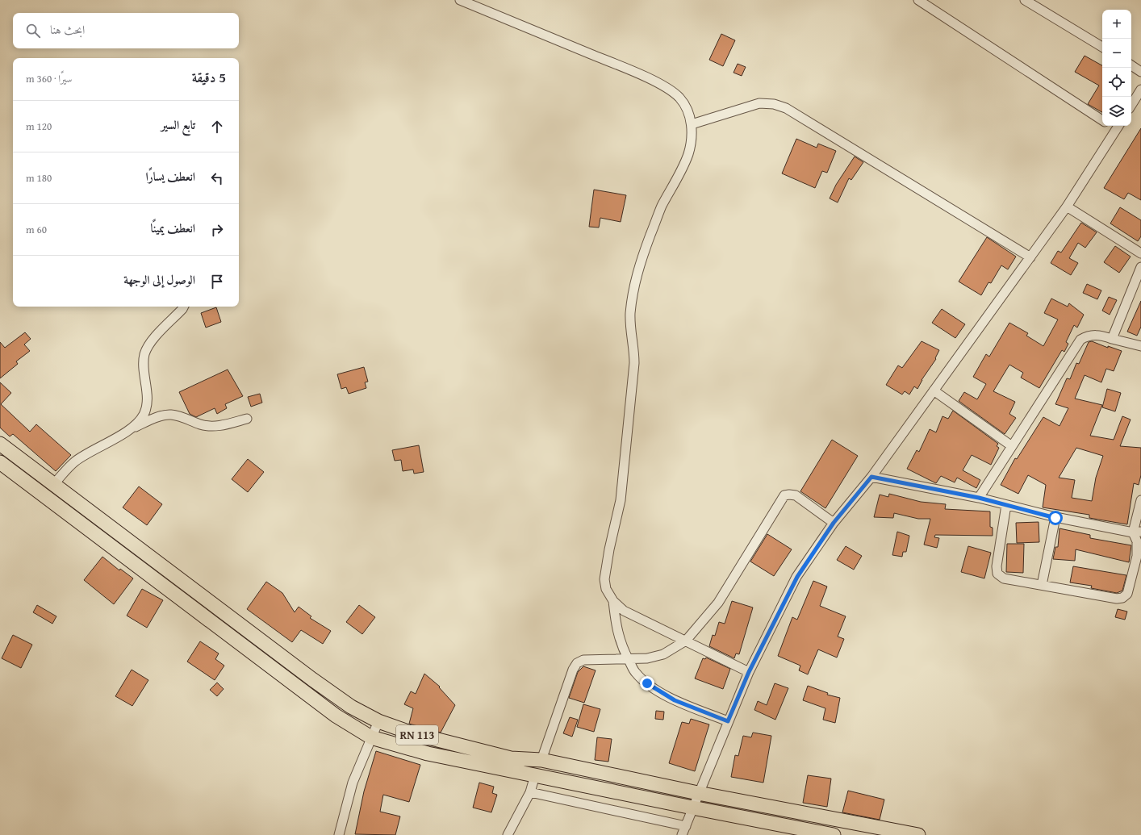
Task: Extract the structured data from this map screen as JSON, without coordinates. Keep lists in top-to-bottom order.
{
  "streets": {
    "main road": ["RN 113"]
  },
  "page": {
    "map_buttons": ["+", "−"],
    "search": "ابحث هنا",
    "heading": ["5 دقيقة", "سيرًا · 360 m"],
    "list": [
      ["تابع السير", "120 m"],
      ["انعطف يسارًا", "180 m"],
      ["انعطف يمينًا", "60 m"],
      "الوصول إلى الوجهة"
    ]
  }
}
